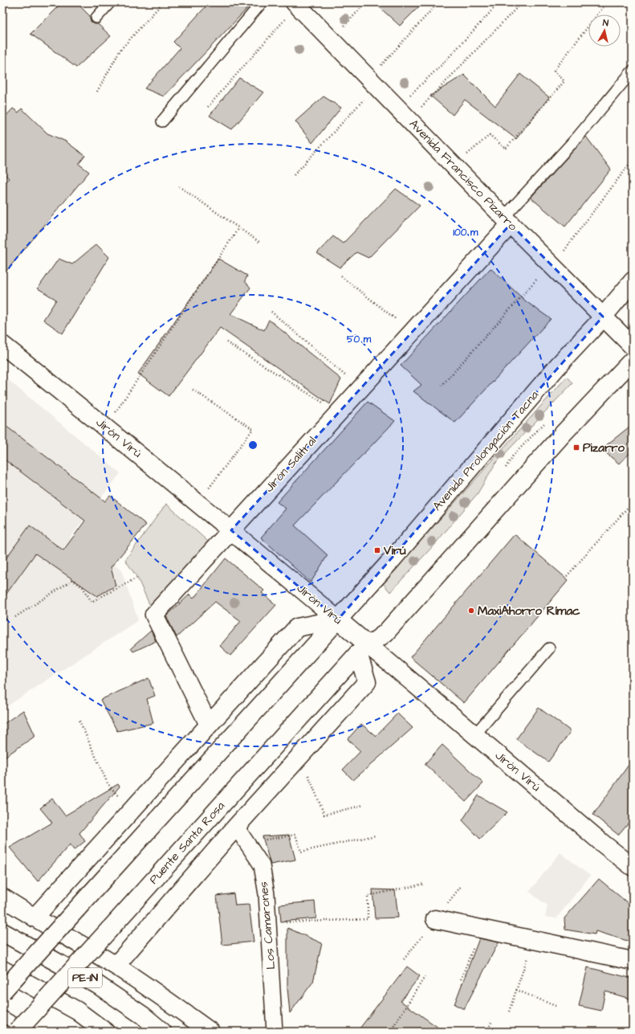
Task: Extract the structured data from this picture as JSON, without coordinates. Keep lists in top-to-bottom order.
{
  "streets": {
    "main road": [
      "Avenida Francisco Pizarro",
      "Jirón Virú",
      "Avenida Prolongación Tacna",
      "Jirón Salitral",
      "Puente Santa Rosa",
      "PE-1N"
    ],
    "street": ["Los Camarones"]
  },
  "crossings": [
    ["Avenida Francisco Pizarro", "Avenida Prolongación Tacna"],
    ["Avenida Francisco Pizarro", "Jirón Salitral"],
    ["Jirón Virú", "Avenida Prolongación Tacna"],
    ["Jirón Virú", "Jirón Salitral"],
    ["Jirón Virú", "Puente Santa Rosa"]
  ],
  "places": {
    "transit": ["Pizarro", "Virú"],
    "other": ["MaxiAhorro Rímac"]
  },
  "north": "top",
  "rings": ["100 m", "50 m"]
}
